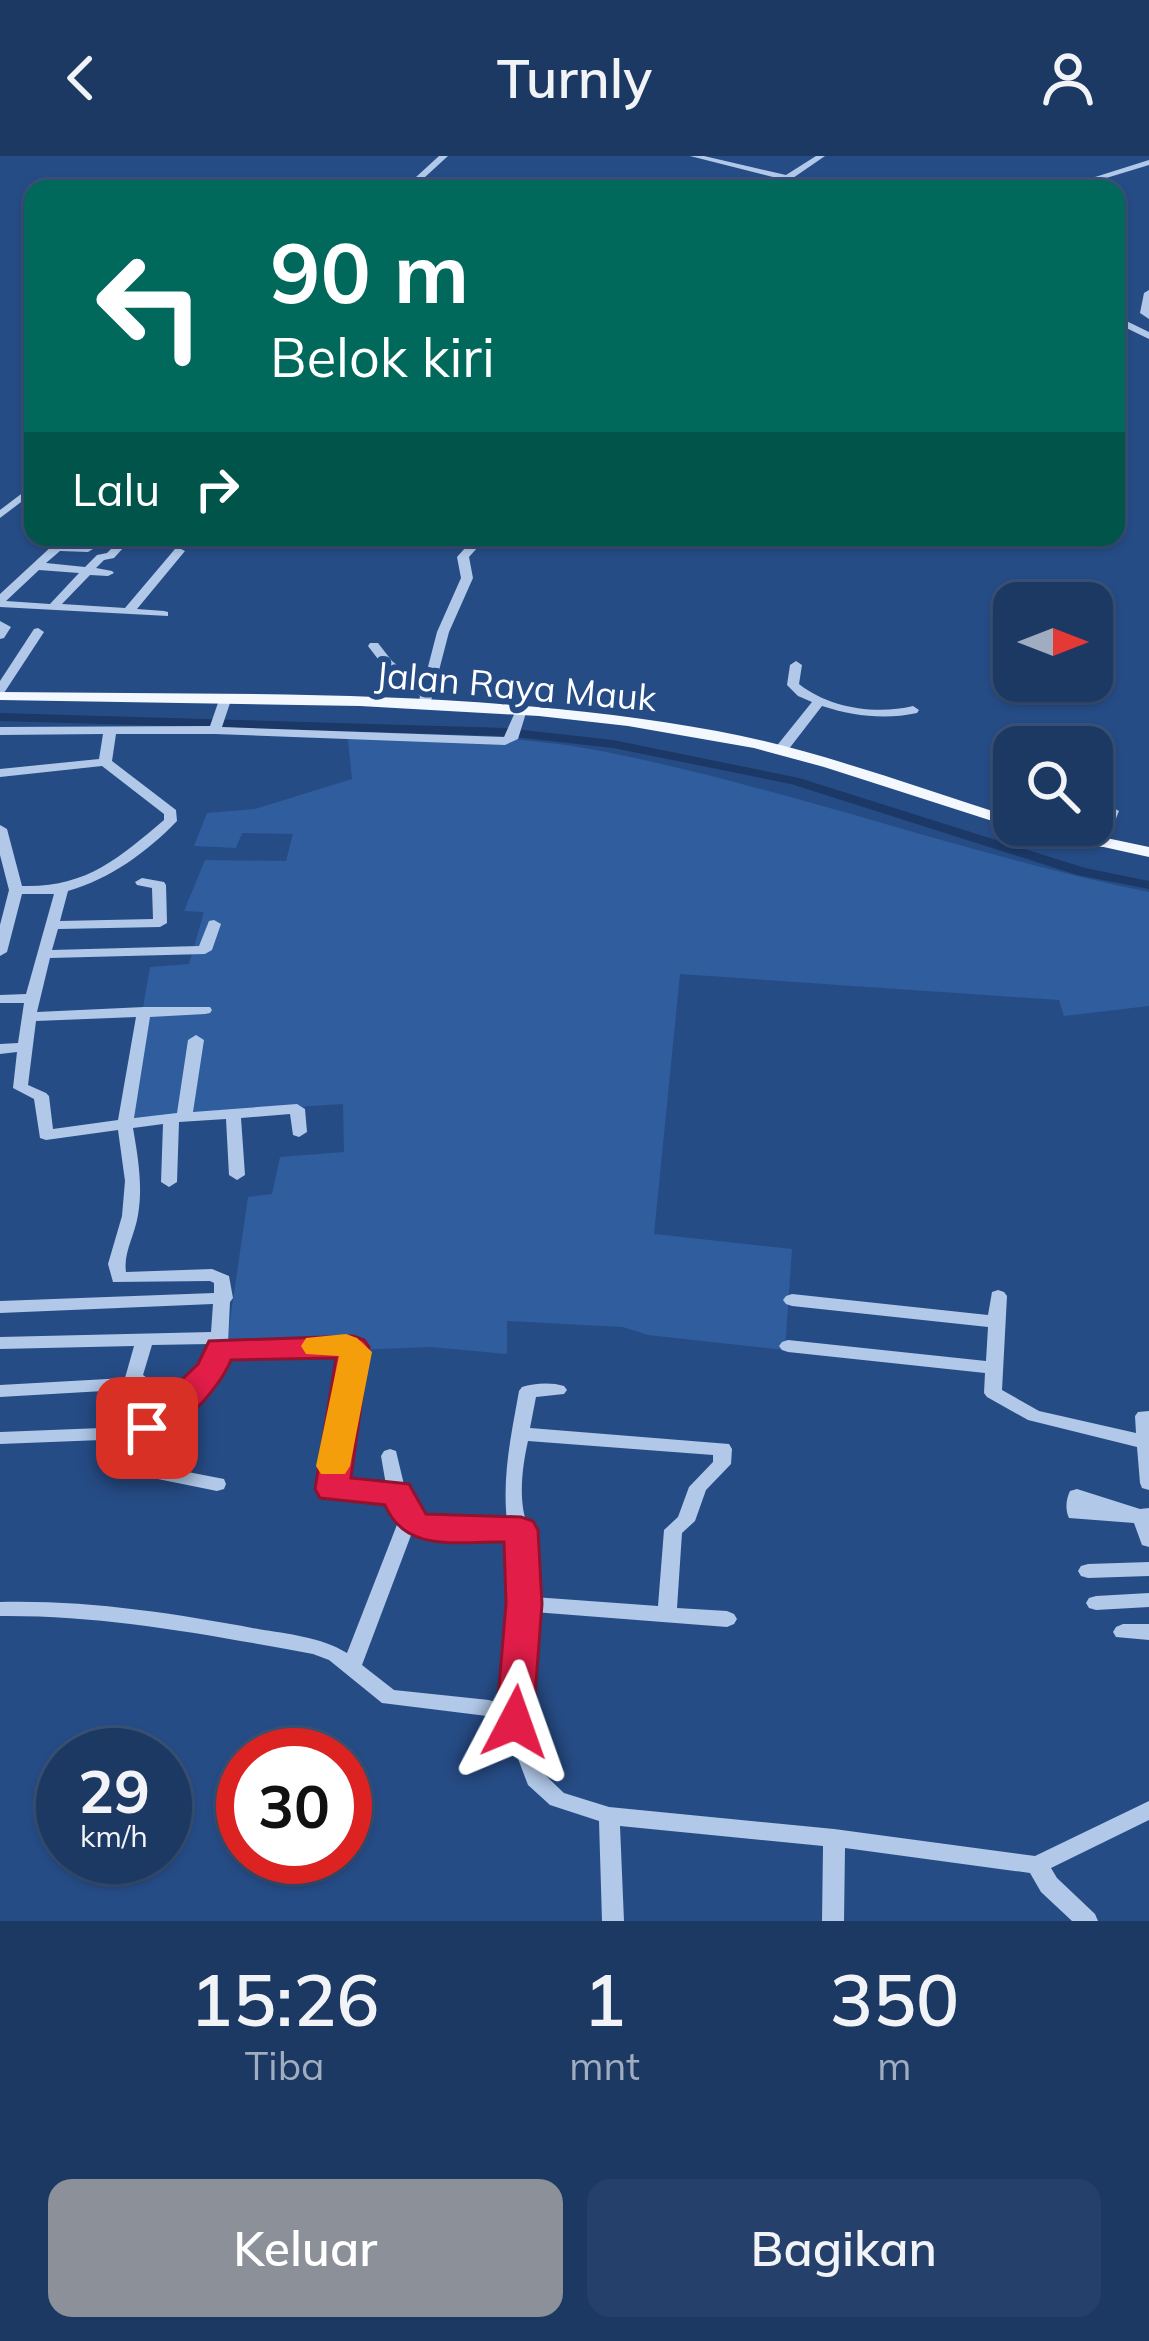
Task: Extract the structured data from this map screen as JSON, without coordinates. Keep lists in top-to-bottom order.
{
  "streets": {
    "main road": ["Jalan Raya Mauk"]
  },
  "north": "right",
  "page": {
    "header": "Turnly",
    "turn": ["90 m", "Belok kiri"],
    "then": "Lalu",
    "speed": "29 km/h",
    "limit": "30",
    "eta": [
      "15:26",
      "Tiba",
      "1",
      "mnt",
      "350",
      "m"
    ],
    "buttons": ["Keluar", "Bagikan"]
  }
}
